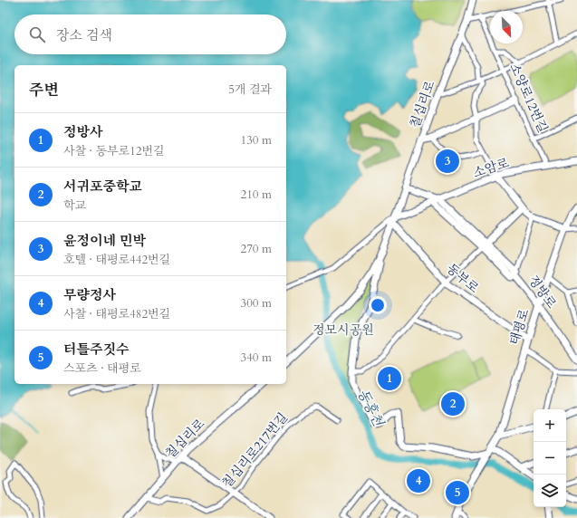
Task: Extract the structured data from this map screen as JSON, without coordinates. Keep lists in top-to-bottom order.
{
  "streets": {
    "street": [
      "소양로12번길",
      "칠십리로",
      "소암로",
      "동부로",
      "정방로",
      "태평로",
      "칠십리로217번길"
    ]
  },
  "crossings": [
    ["소양로12번길", "소암로"],
    ["칠십리로", "소암로"],
    ["칠십리로", "동부로"],
    ["칠십리로", "칠십리로217번길"],
    ["소암로", "동부로"],
    ["소암로", "정방로"],
    ["동부로", "태평로"],
    ["정방로", "태평로"]
  ],
  "water": ["동홍천"],
  "parks": ["정모시공원"],
  "north": "bottom right",
  "page": {
    "search": "장소 검색",
    "heading": ["주변", "5개 결과"],
    "list": [
      {
        "mark": "1",
        "name": "정방사",
        "note": "사찰 · 동부로12번길",
        "value": "130 m"
      },
      {
        "mark": "2",
        "name": "서귀포중학교",
        "note": "학교",
        "value": "210 m"
      },
      {
        "mark": "3",
        "name": "윤정이네 민박",
        "note": "호텔 · 태평로442번길",
        "value": "270 m"
      },
      {
        "mark": "4",
        "name": "무량정사",
        "note": "사찰 · 태평로482번길",
        "value": "300 m"
      },
      {
        "mark": "5",
        "name": "터틀주짓수",
        "note": "스포츠 · 태평로",
        "value": "340 m"
      }
    ],
    "pins": [
      "3",
      "1",
      "2",
      "4",
      "5"
    ],
    "map_buttons": ["+", "−"]
  }
}
